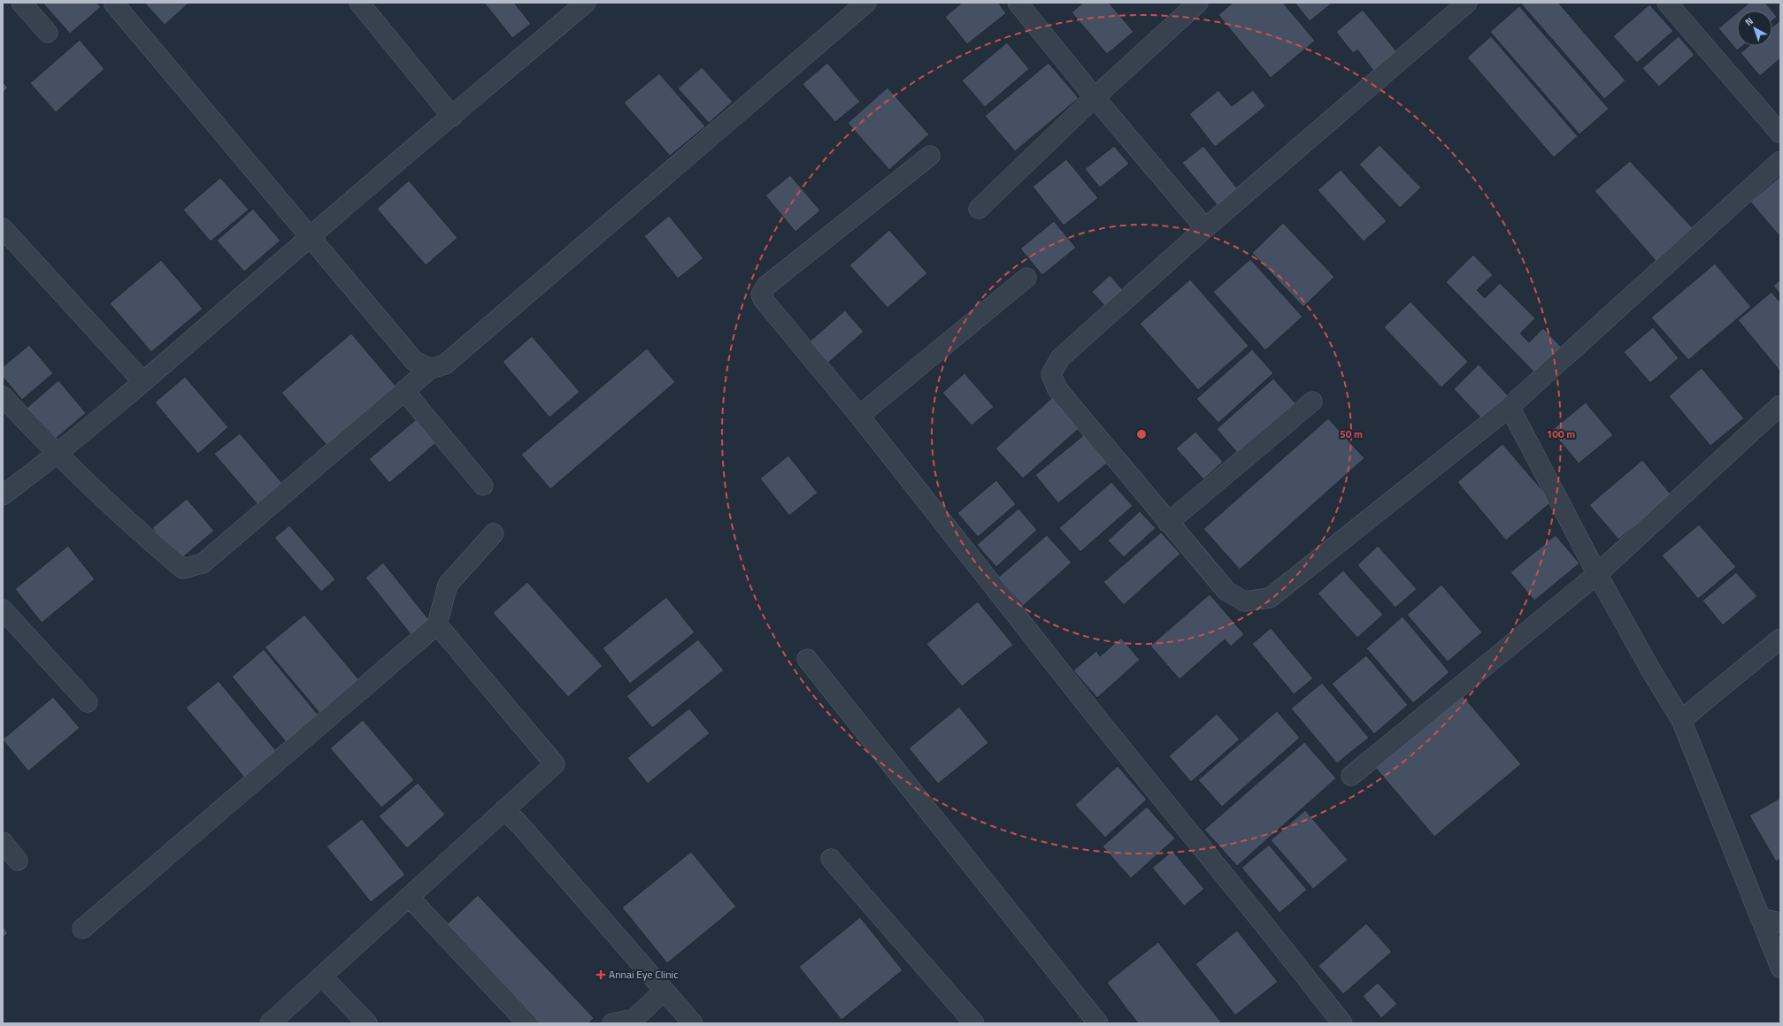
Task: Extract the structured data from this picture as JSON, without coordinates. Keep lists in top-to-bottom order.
{
  "places": {
    "health": ["Annai Eye Clinic"]
  },
  "north": "top left",
  "rings": ["50 m", "100 m"]
}
